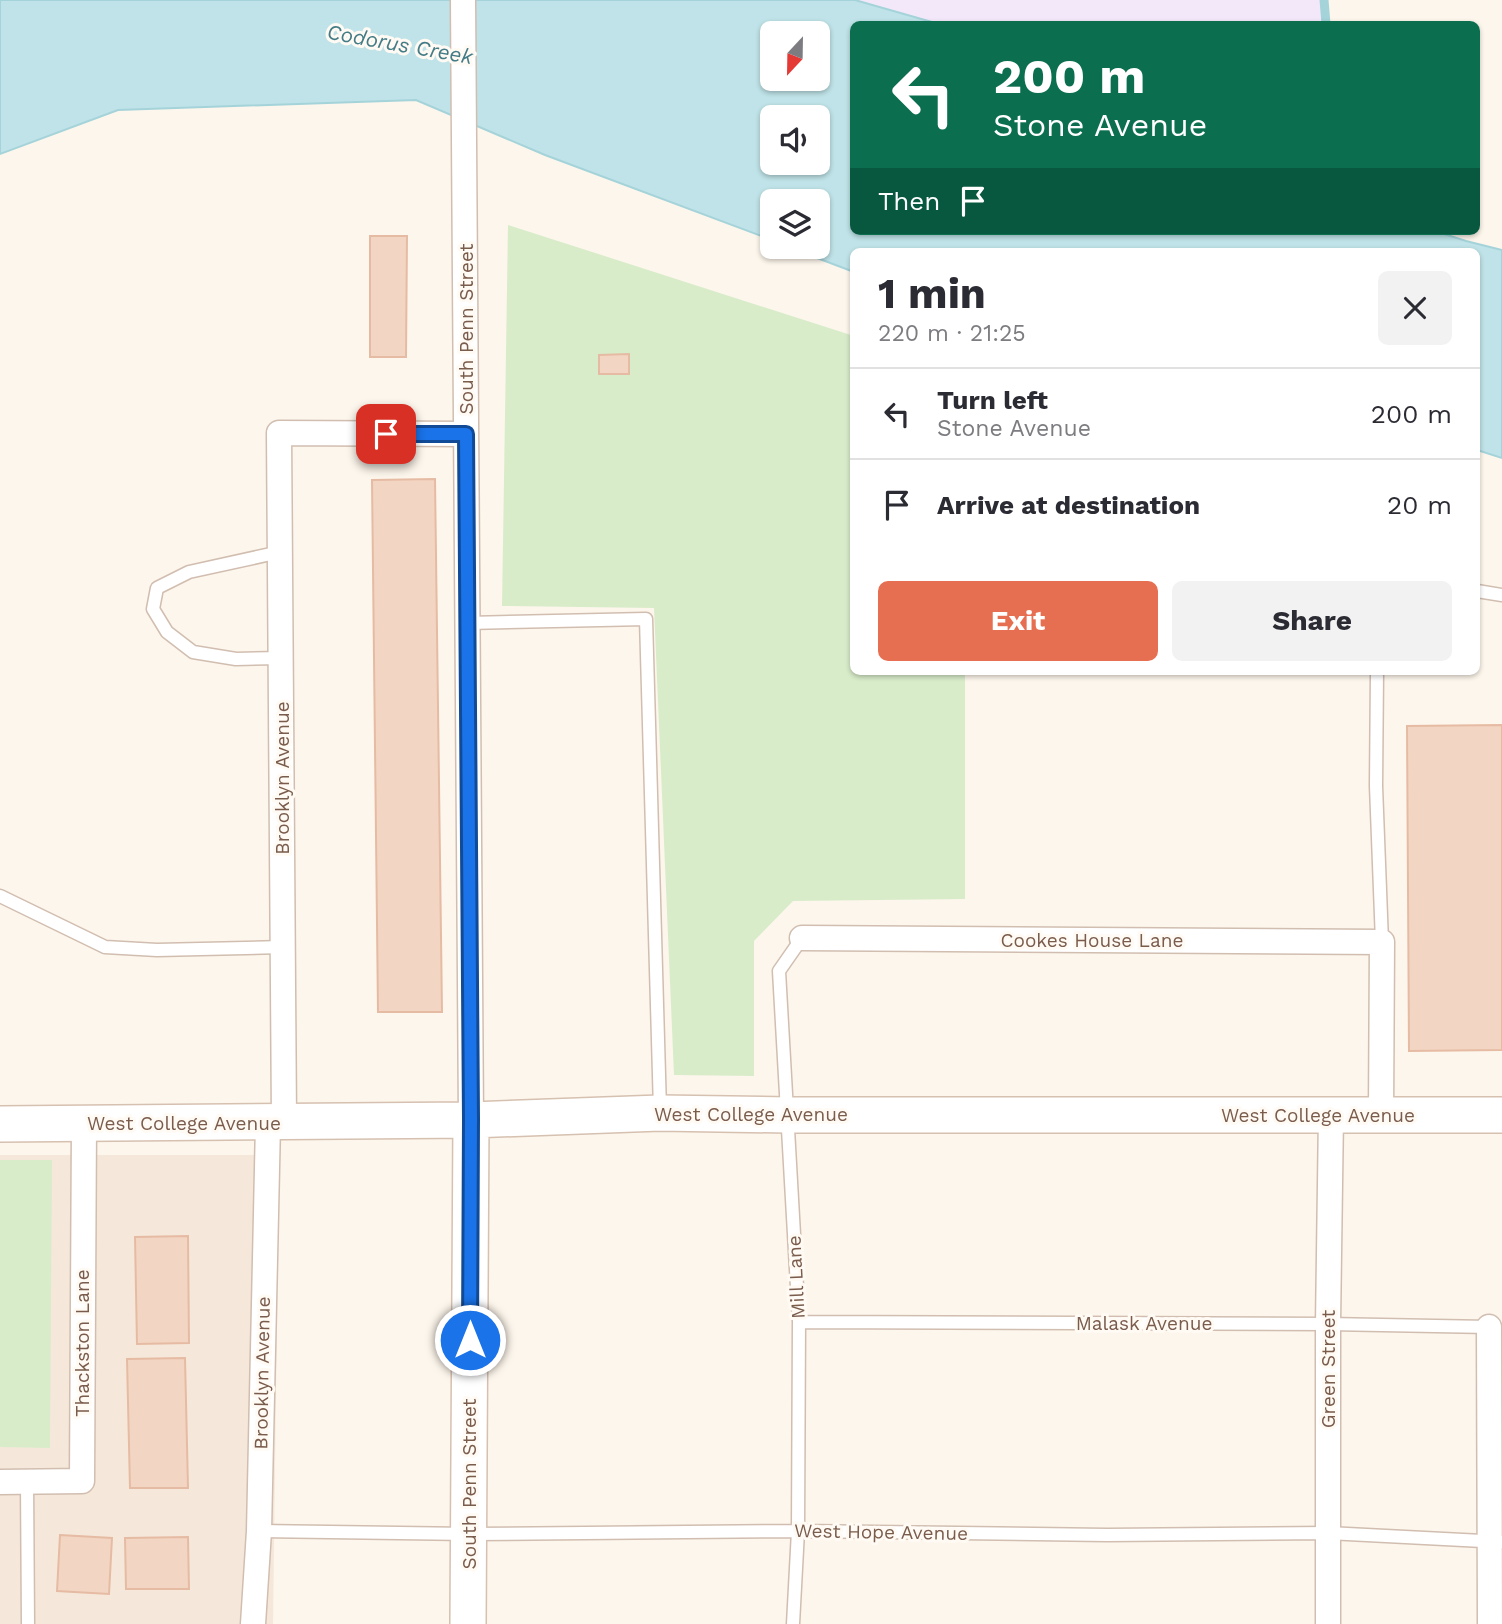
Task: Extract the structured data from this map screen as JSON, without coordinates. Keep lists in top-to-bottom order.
{
  "streets": {
    "street": [
      "South Penn Street",
      "Brooklyn Avenue",
      "Cookes House Lane",
      "West College Avenue",
      "Thackston Lane",
      "Green Street"
    ],
    "lane": ["Mill Lane", "Malask Avenue", "West Hope Avenue"]
  },
  "crossings": [
    ["South Penn Street", "Brooklyn Avenue"],
    ["South Penn Street", "West College Avenue"],
    ["South Penn Street", "West Hope Avenue"],
    ["Brooklyn Avenue", "West College Avenue"],
    ["Brooklyn Avenue", "West Hope Avenue"],
    ["Cookes House Lane", "Mill Lane"],
    ["West College Avenue", "Mill Lane"],
    ["West College Avenue", "Thackston Lane"],
    ["West College Avenue", "Green Street"],
    ["Mill Lane", "Malask Avenue"],
    ["Mill Lane", "West Hope Avenue"],
    ["Malask Avenue", "Green Street"],
    ["Green Street", "West Hope Avenue"]
  ],
  "water": ["Codorus Creek"],
  "north": "bottom",
  "page": {
    "turn": ["200 m", "Stone Avenue"],
    "then": "Then",
    "heading": ["1 min", "220 m · 21:25"],
    "list": [
      {
        "name": "Turn left",
        "note": "Stone Avenue",
        "value": "200 m"
      },
      {
        "name": "Arrive at destination",
        "value": "20 m"
      }
    ],
    "buttons": ["Exit", "Share"]
  }
}
